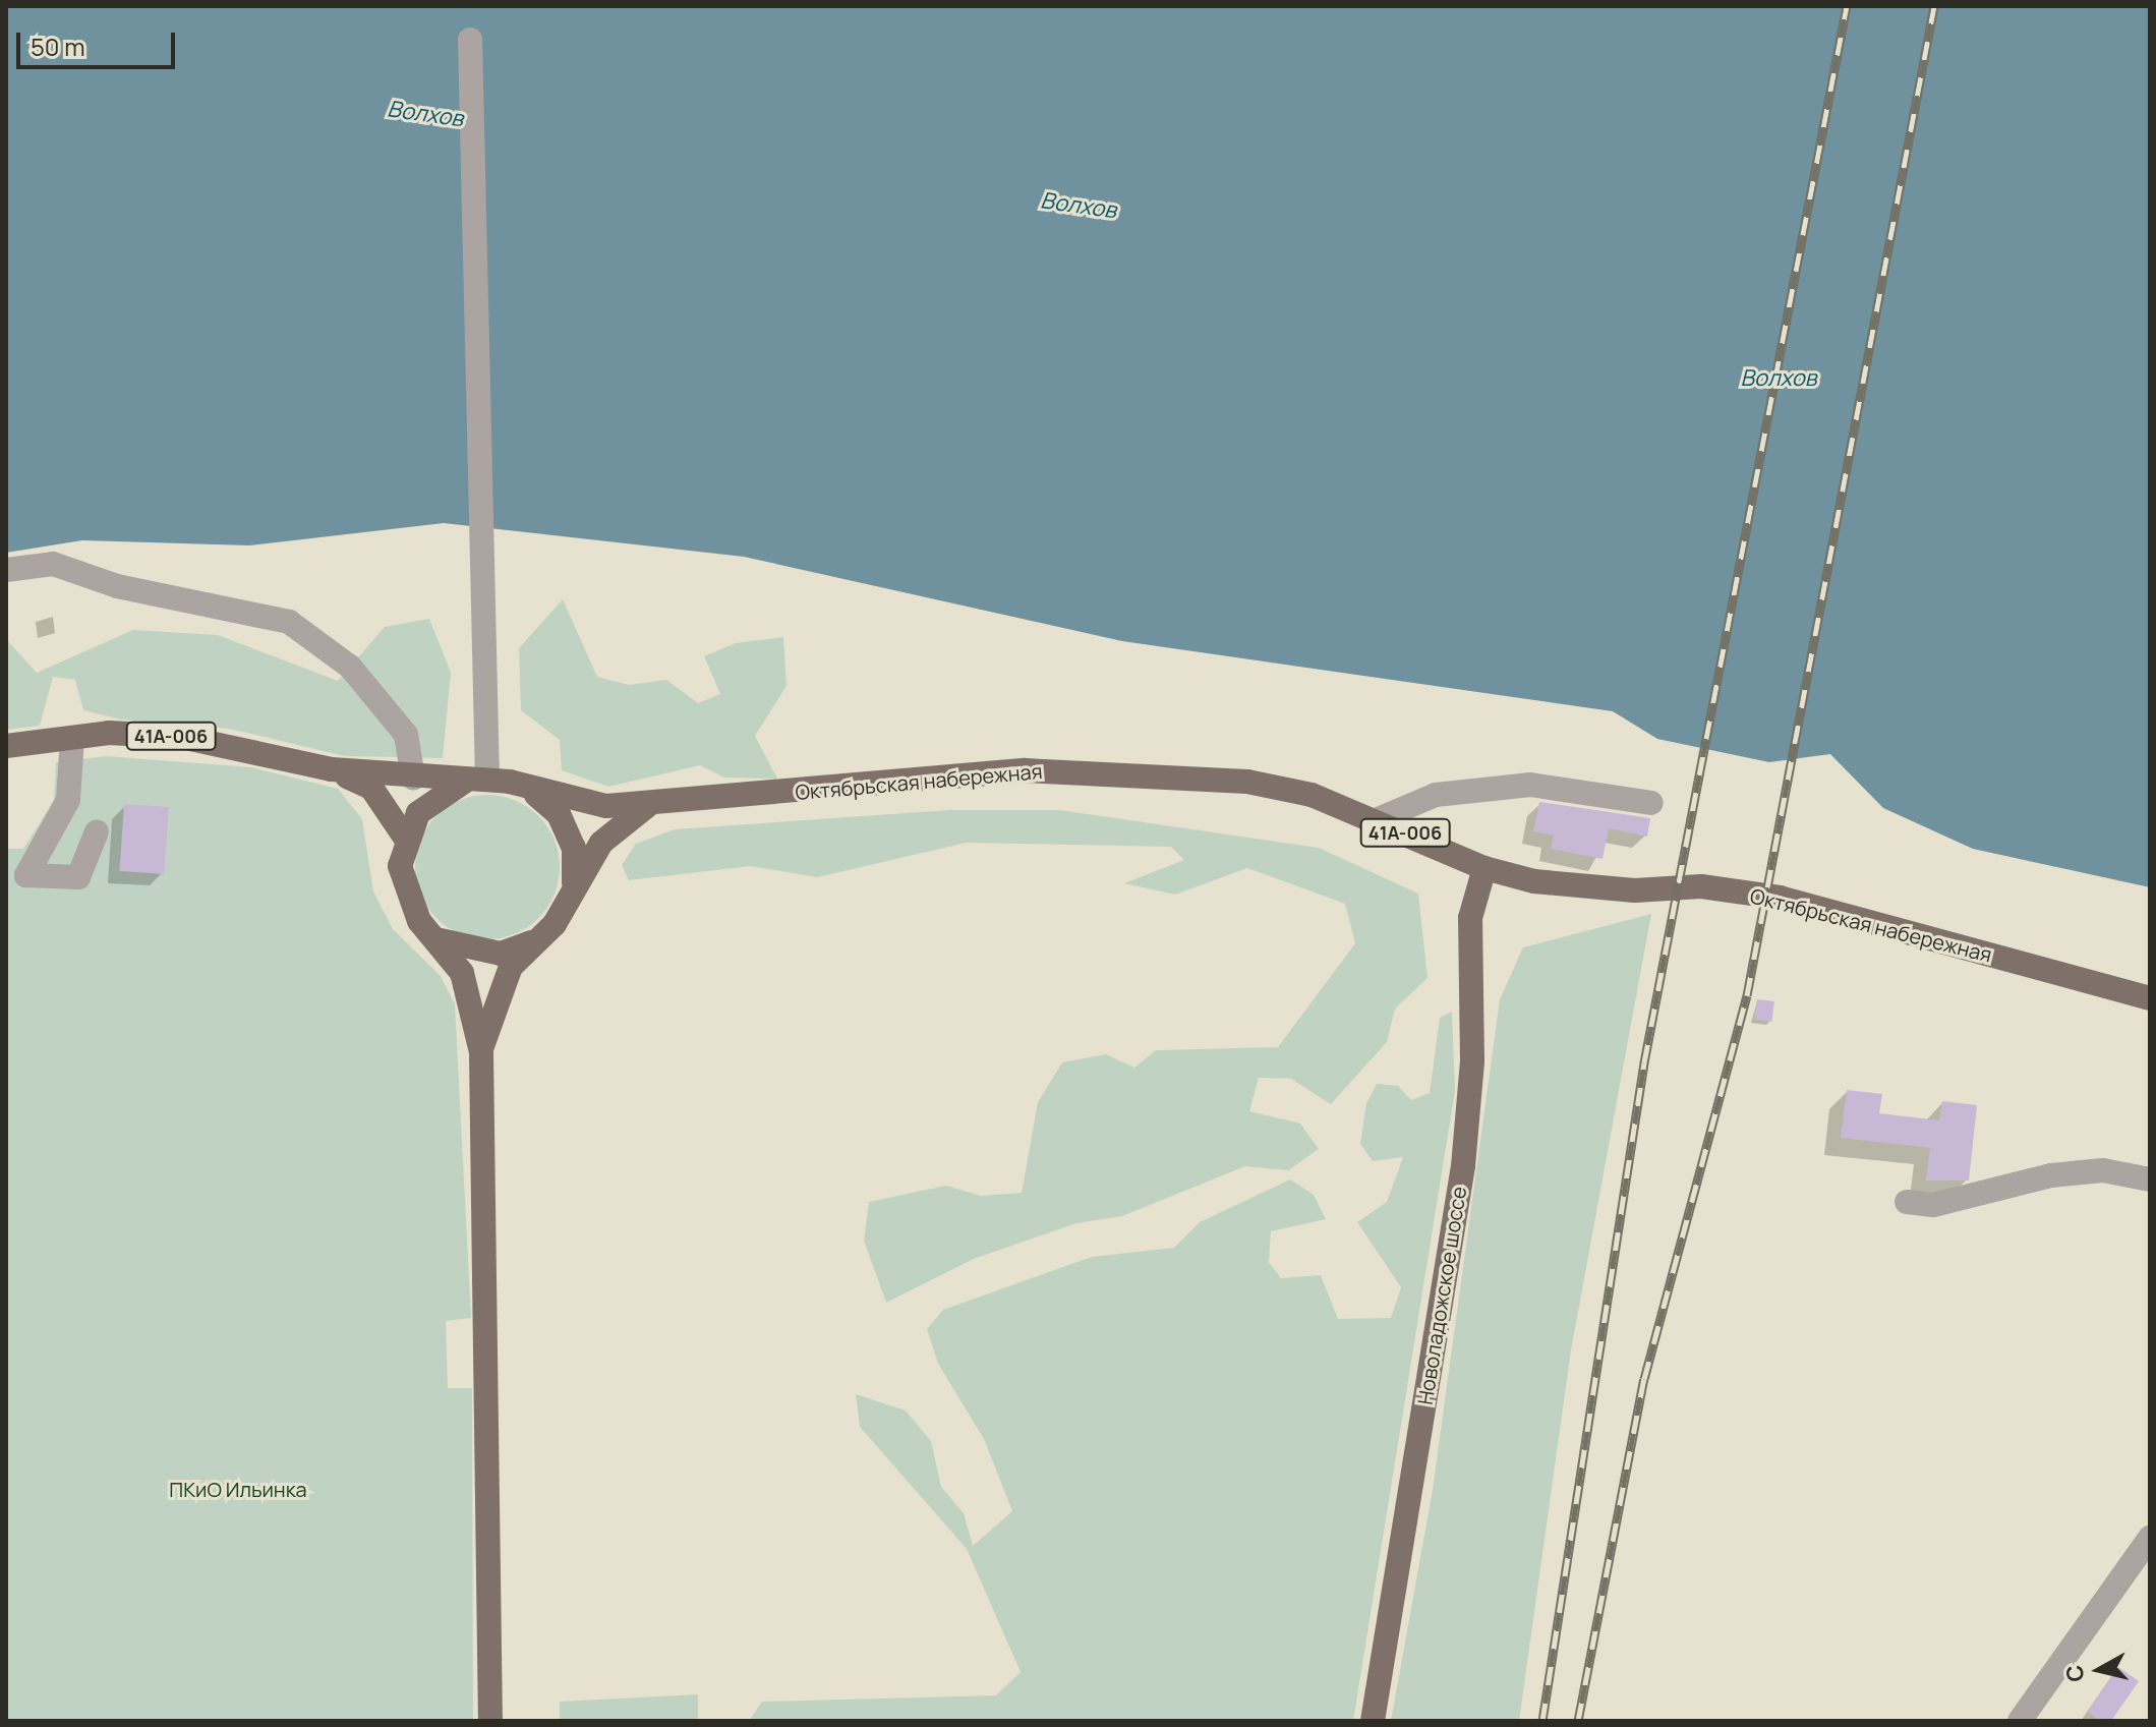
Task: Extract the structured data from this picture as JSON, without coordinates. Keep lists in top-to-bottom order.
{
  "streets": {
    "main road": ["41А-006", "Октябрьская набережная", "Новоладожское шоссе"]
  },
  "crossings": [
    ["Октябрьская набережная", "Новоладожское шоссе"]
  ],
  "water": ["Волхов"],
  "parks": ["ПКиО Ильинка"],
  "scale_bar": "50 m",
  "north": "left"
}
